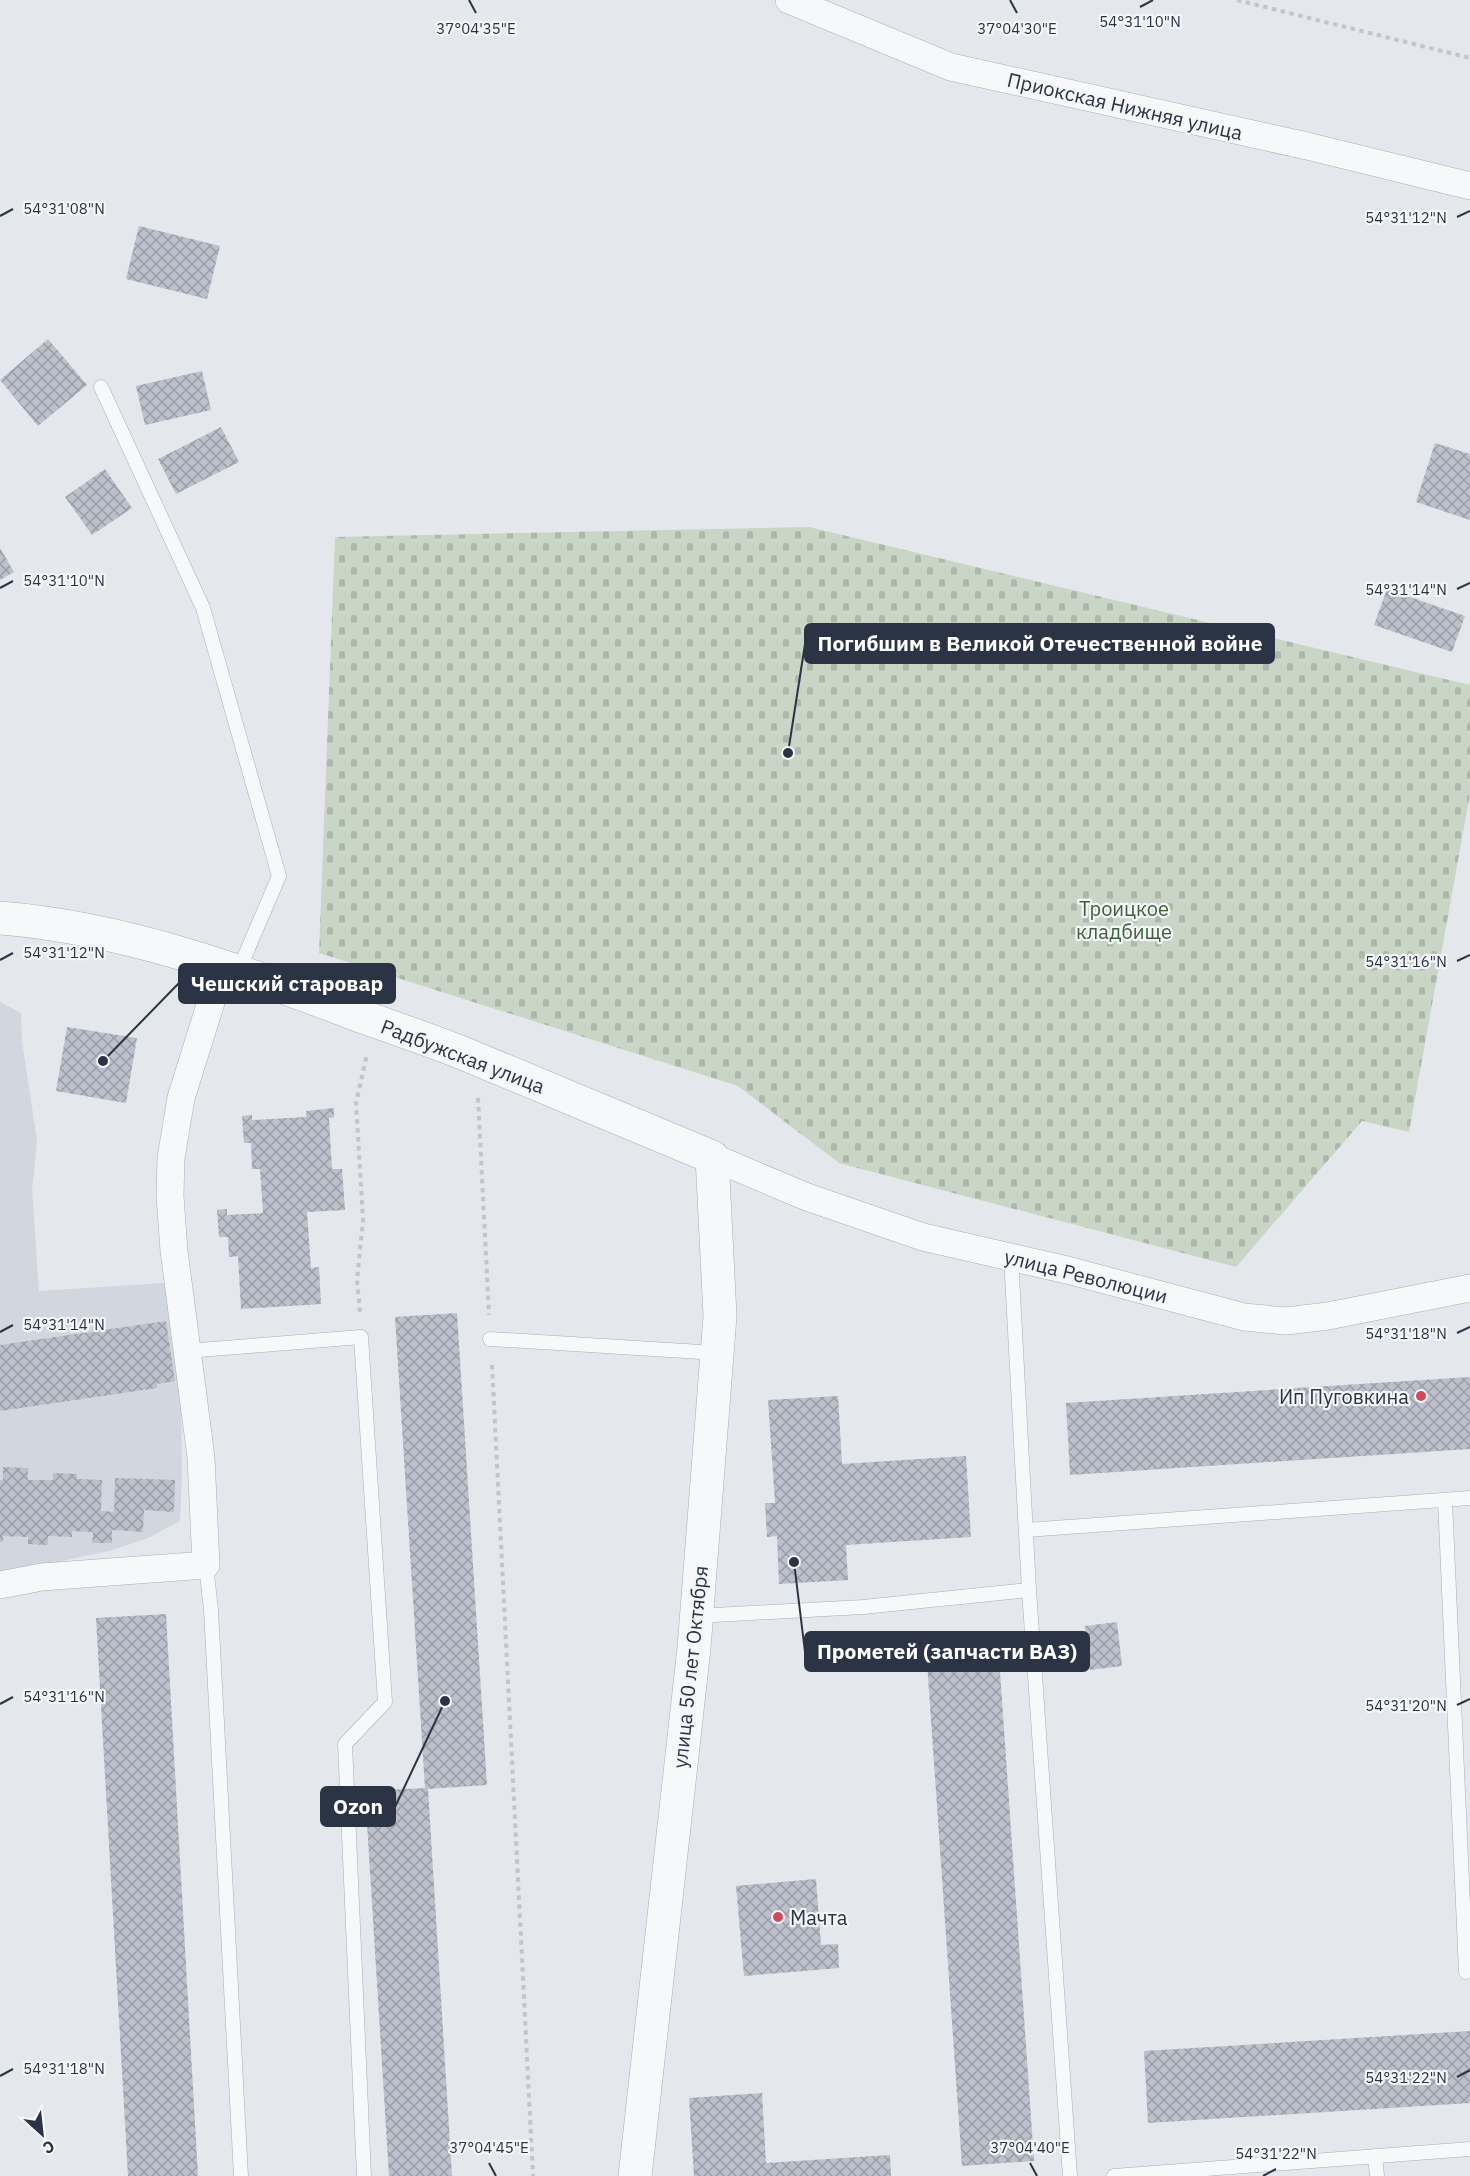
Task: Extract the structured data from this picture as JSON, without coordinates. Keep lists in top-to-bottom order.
{
  "streets": {
    "street": [
      "Приокская Нижняя улица",
      "Радбужская улица",
      "улица Революции",
      "улица 50 лет Октября"
    ]
  },
  "crossings": [
    ["Радбужская улица", "улица Революции"],
    ["Радбужская улица", "улица 50 лет Октября"],
    ["улица Революции", "улица 50 лет Октября"]
  ],
  "parks": ["Троицкое кладбище"],
  "places": [
    "Погибшим в Великой Отечественной войне",
    "Чешский старовар",
    "Ип Пуговкина",
    "Прометей (запчасти ВАЗ)",
    "Ozon",
    "Мачта"
  ],
  "north": "bottom right",
  "coordinates": [
    "54°31'10\"N",
    "37°04'35\"E",
    "37°04'30\"E",
    "54°31'08\"N",
    "54°31'12\"N",
    "54°31'14\"N",
    "54°31'16\"N",
    "54°31'18\"N",
    "54°31'20\"N",
    "54°31'22\"N",
    "37°04'45\"E",
    "37°04'40\"E"
  ]
}
